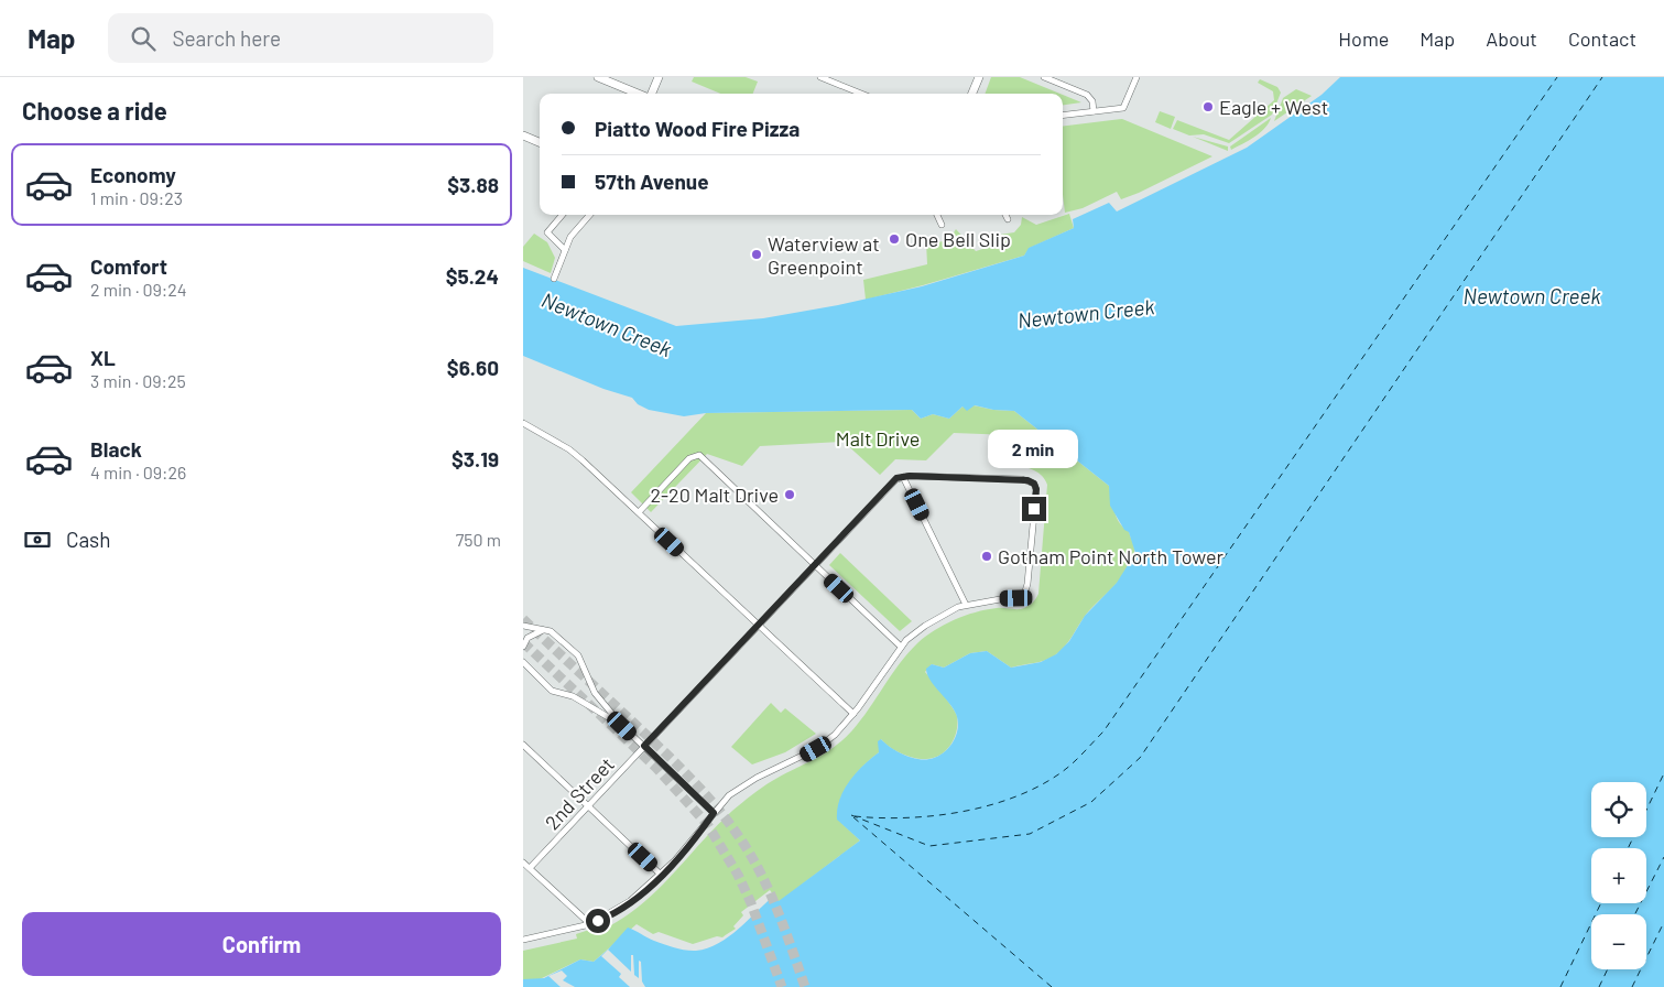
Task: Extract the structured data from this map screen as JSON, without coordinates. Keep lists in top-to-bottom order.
{
  "streets": {
    "street": ["2nd Street"]
  },
  "water": ["Newtown Creek"],
  "parks": ["Malt Drive"],
  "places": [
    "Eagle + West",
    "One Bell Slip",
    "Waterview at Greenpoint",
    "2-20 Malt Drive",
    "Gotham Point North Tower"
  ],
  "page": {
    "header": "Map",
    "search": "Search here",
    "nav": [
      "Home",
      "Map",
      "About",
      "Contact"
    ],
    "heading": "Choose a ride",
    "banner": ["Piatto Wood Fire Pizza", "57th Avenue"],
    "list": [
      {
        "name": "Economy",
        "note": "1 min · 09:23",
        "value": "$3.88"
      },
      {
        "name": "Comfort",
        "note": "2 min · 09:24",
        "value": "$5.24"
      },
      {
        "name": "XL",
        "note": "3 min · 09:25",
        "value": "$6.60"
      },
      {
        "name": "Black",
        "note": "4 min · 09:26",
        "value": "$3.19"
      }
    ],
    "bubble": "2 min",
    "pay": ["Cash", "750 m"],
    "map_buttons": ["+", "−"],
    "buttons": "Confirm"
  }
}
